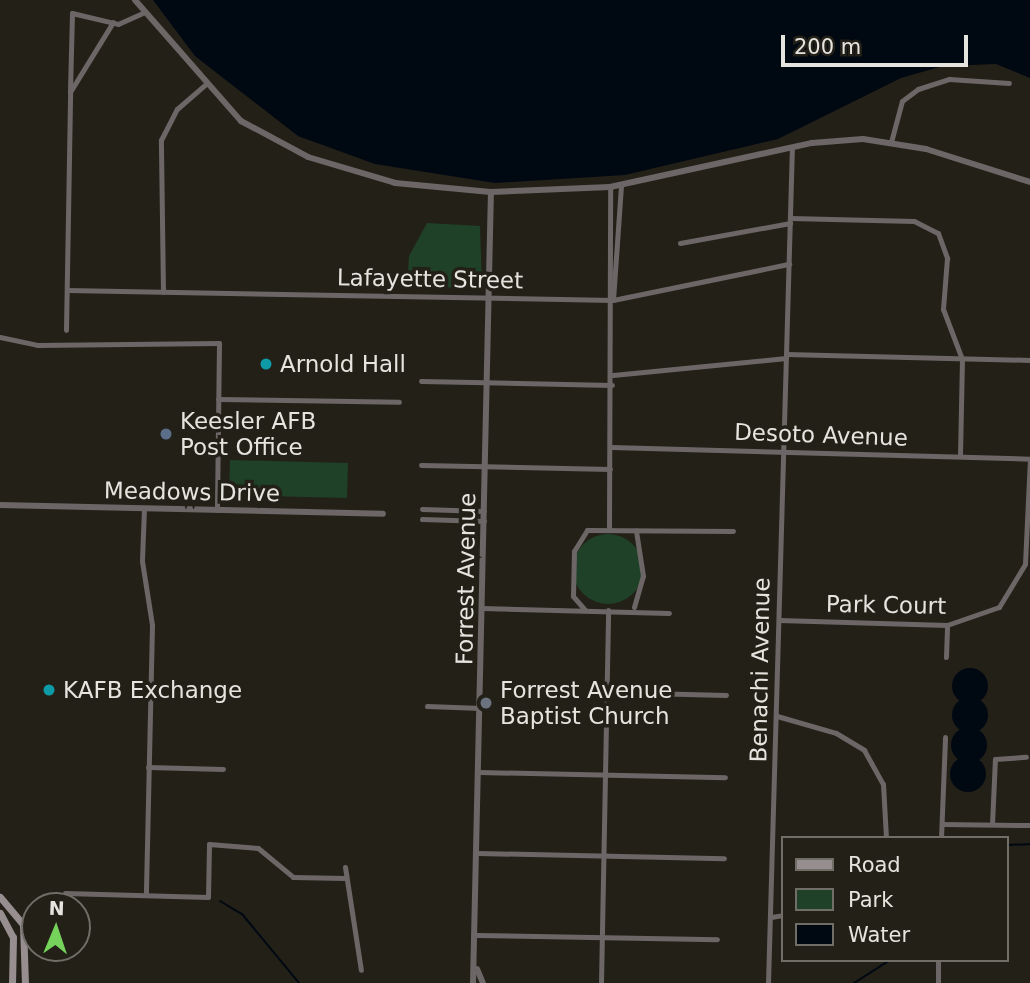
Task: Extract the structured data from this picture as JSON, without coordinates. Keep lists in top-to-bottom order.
{
  "streets": {
    "street": [
      "Lafayette Street",
      "Desoto Avenue",
      "Meadows Drive",
      "Forrest Avenue",
      "Park Court",
      "Benachi Avenue"
    ]
  },
  "crossings": [
    ["Lafayette Street", "Forrest Avenue"],
    ["Lafayette Street", "Benachi Avenue"],
    ["Desoto Avenue", "Park Court"],
    ["Desoto Avenue", "Benachi Avenue"],
    ["Park Court", "Benachi Avenue"]
  ],
  "places": [
    "Arnold Hall",
    "Keesler AFB Post Office",
    "KAFB Exchange",
    "Forrest Avenue Baptist Church"
  ],
  "legend": ["Road", "Park", "Water"],
  "scale_bar": "200 m",
  "north": "top"
}
